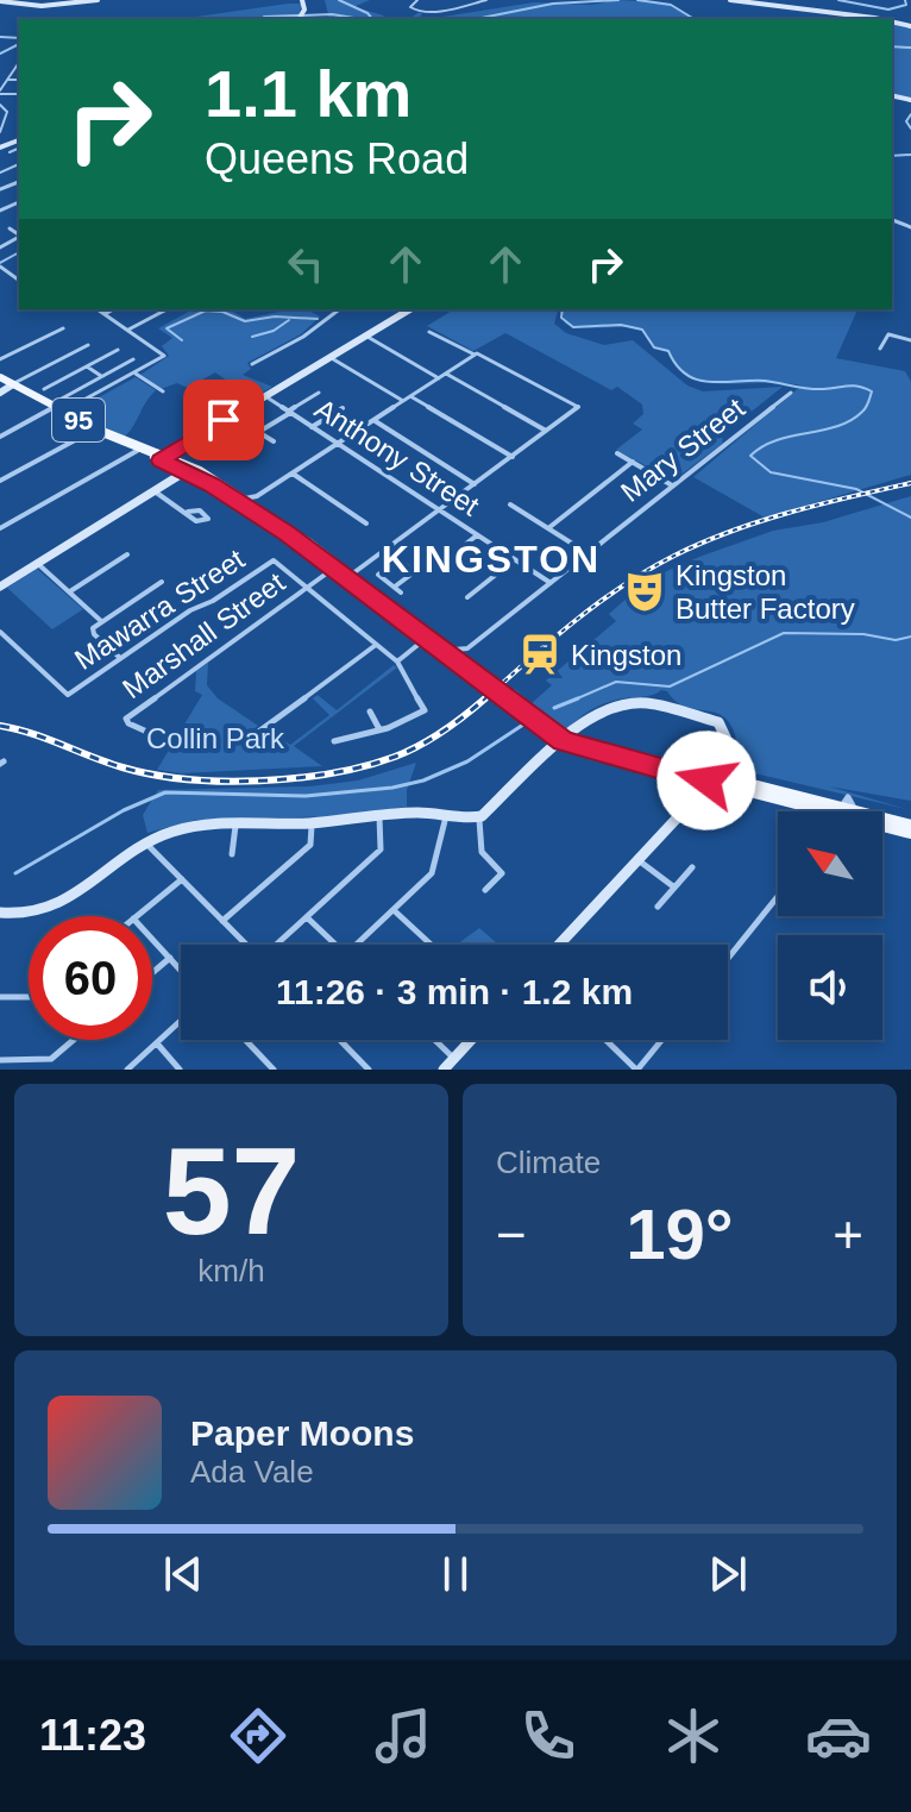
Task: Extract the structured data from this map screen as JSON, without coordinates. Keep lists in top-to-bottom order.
{
  "streets": {
    "main road": ["95"],
    "street": [
      "Mary Street",
      "Anthony Street",
      "Mawarra Street",
      "Marshall Street"
    ]
  },
  "crossings": [
    ["95", "Mary Street"],
    ["95", "Marshall Street"],
    ["Mary Street", "Anthony Street"],
    ["Mawarra Street", "Marshall Street"]
  ],
  "districts": ["KINGSTON"],
  "parks": ["Collin Park"],
  "places": {
    "theatre": ["Kingston Butter Factory"],
    "station": ["Kingston"]
  },
  "north": "top left",
  "page": {
    "turn": ["1.1 km", "Queens Road"],
    "limit": "60",
    "trip": "11:26 · 3 min · 1.2 km",
    "tile": [
      ["57", "km/h"],
      "Climate"
    ],
    "heat": ["−", "19°", "+"],
    "song": ["Paper Moons", "Ada Vale"],
    "tabs": "11:23"
  }
}
